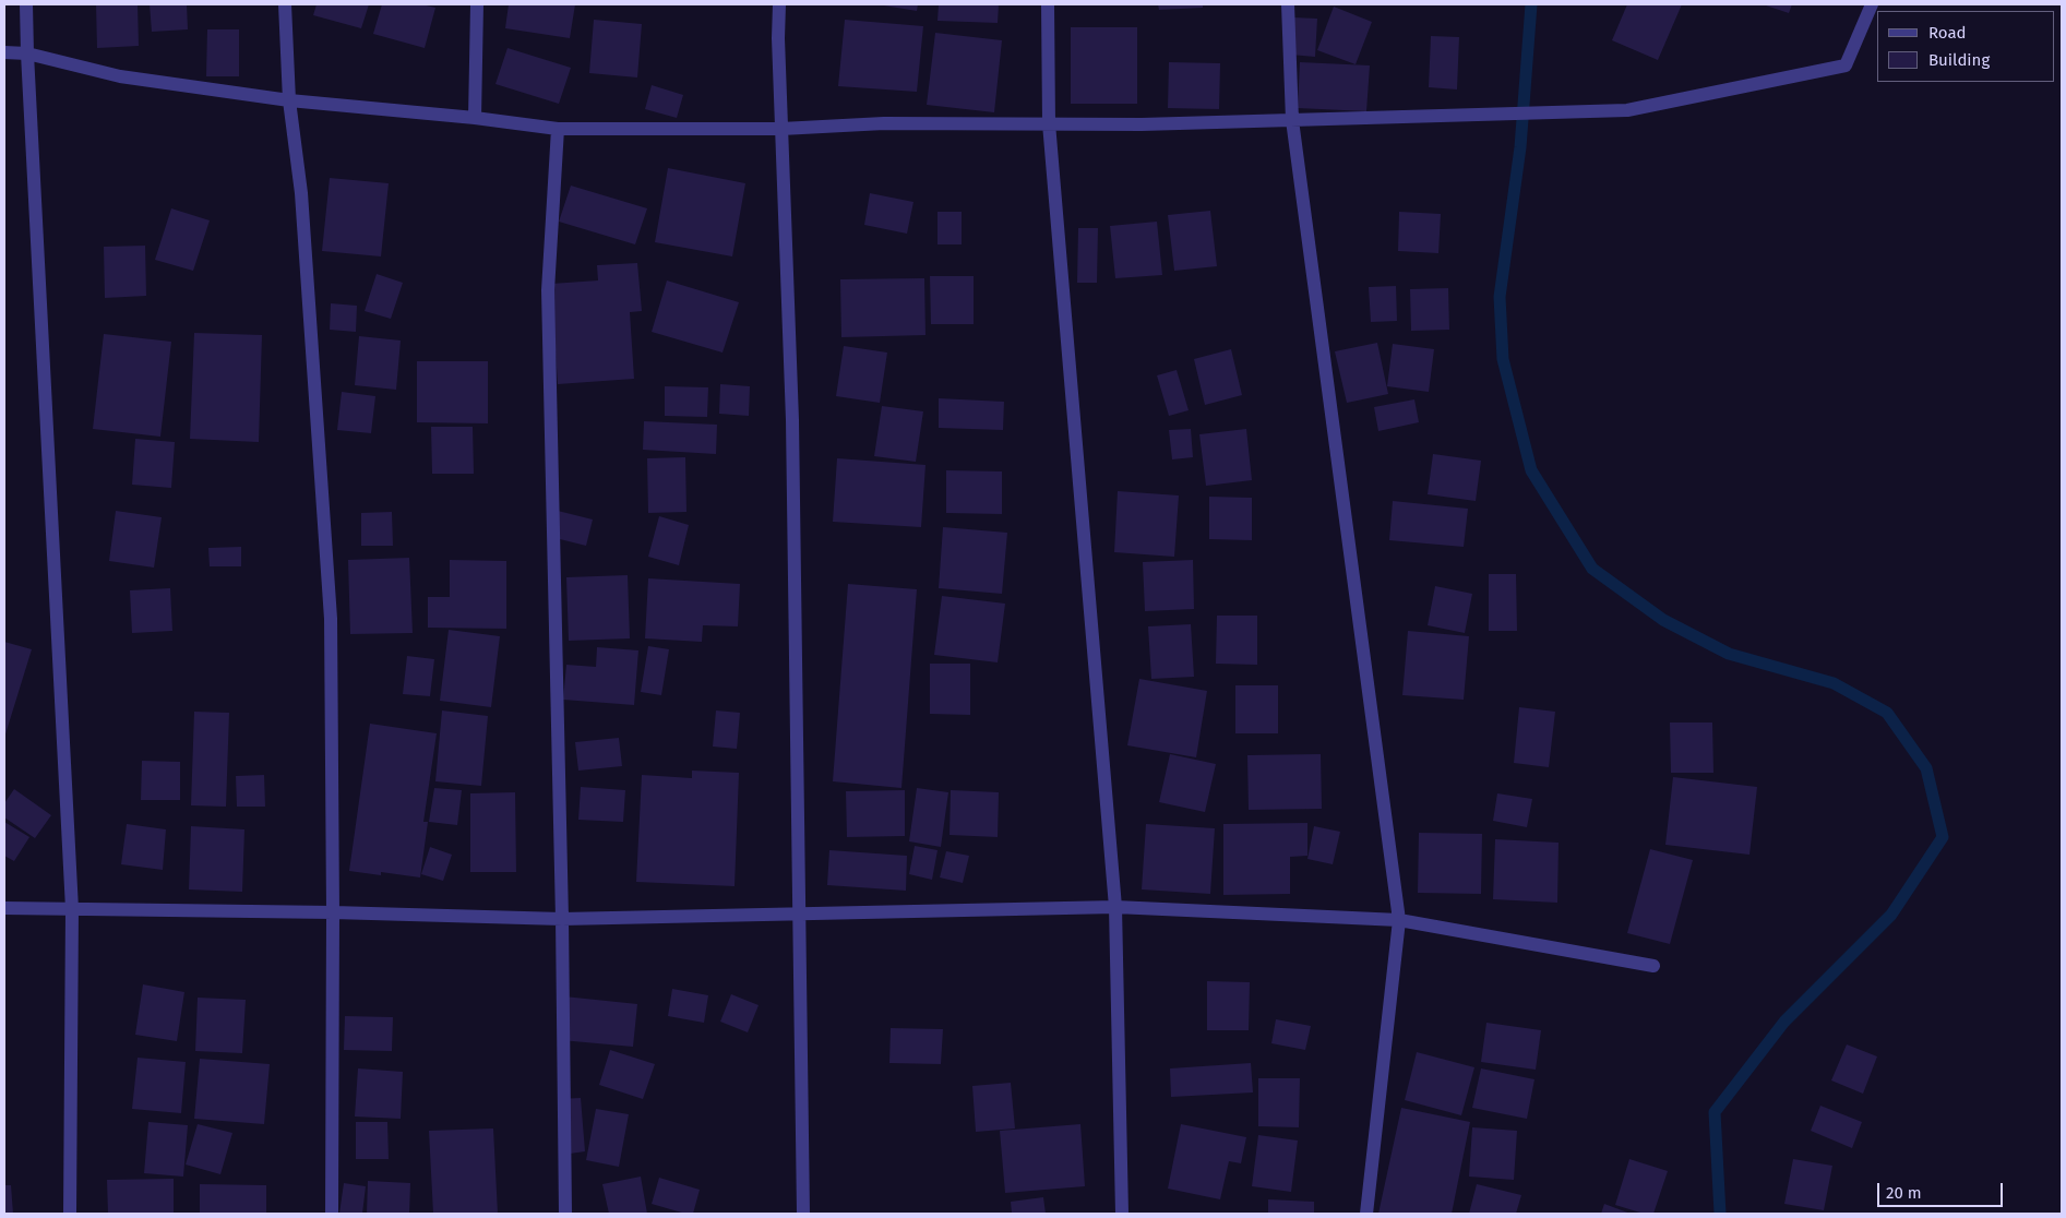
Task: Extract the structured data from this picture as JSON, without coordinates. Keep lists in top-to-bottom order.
{
  "legend": ["Road", "Building"],
  "scale_bar": "20 m"
}
